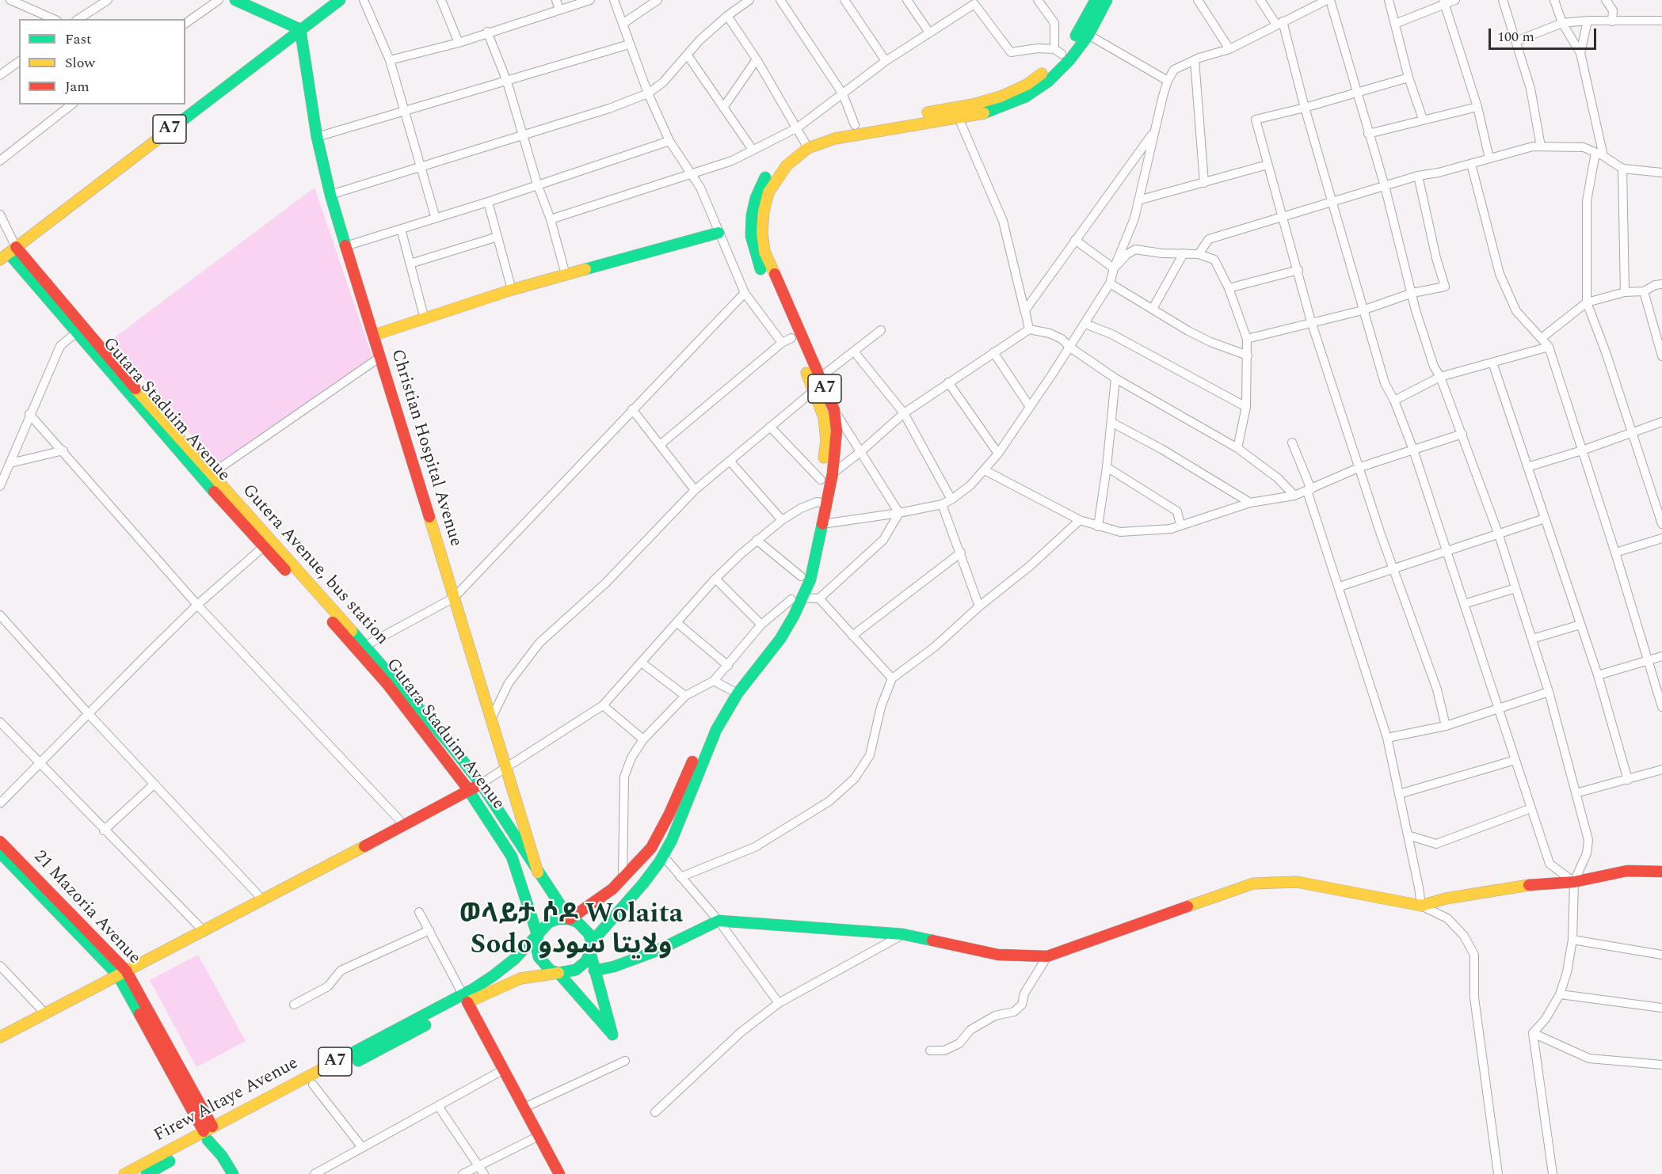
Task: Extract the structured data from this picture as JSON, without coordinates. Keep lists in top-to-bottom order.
{
  "streets": {
    "main road": [
      "A7",
      "Gutara Staduim Avenue",
      "Christian Hospital Avenue",
      "Gutera Avenue, bus station",
      "21 Mazoria Avenue",
      "Firew Altaye Avenue"
    ]
  },
  "crossings": [
    ["A7", "Gutara Staduim Avenue"],
    ["A7", "Christian Hospital Avenue"],
    ["A7", "Gutera Avenue, bus station"],
    ["A7", "Firew Altaye Avenue"],
    ["Gutara Staduim Avenue", "Gutera Avenue, bus station"],
    ["Gutara Staduim Avenue", "Firew Altaye Avenue"],
    ["Christian Hospital Avenue", "Gutera Avenue, bus station"],
    ["Gutera Avenue, bus station", "Firew Altaye Avenue"],
    ["21 Mazoria Avenue", "Firew Altaye Avenue"]
  ],
  "districts": ["ወላይታ ሶዶ Wolaita Sodo ولايتا سودو"],
  "legend": ["Fast", "Slow", "Jam"],
  "scale_bar": "100 m"
}
